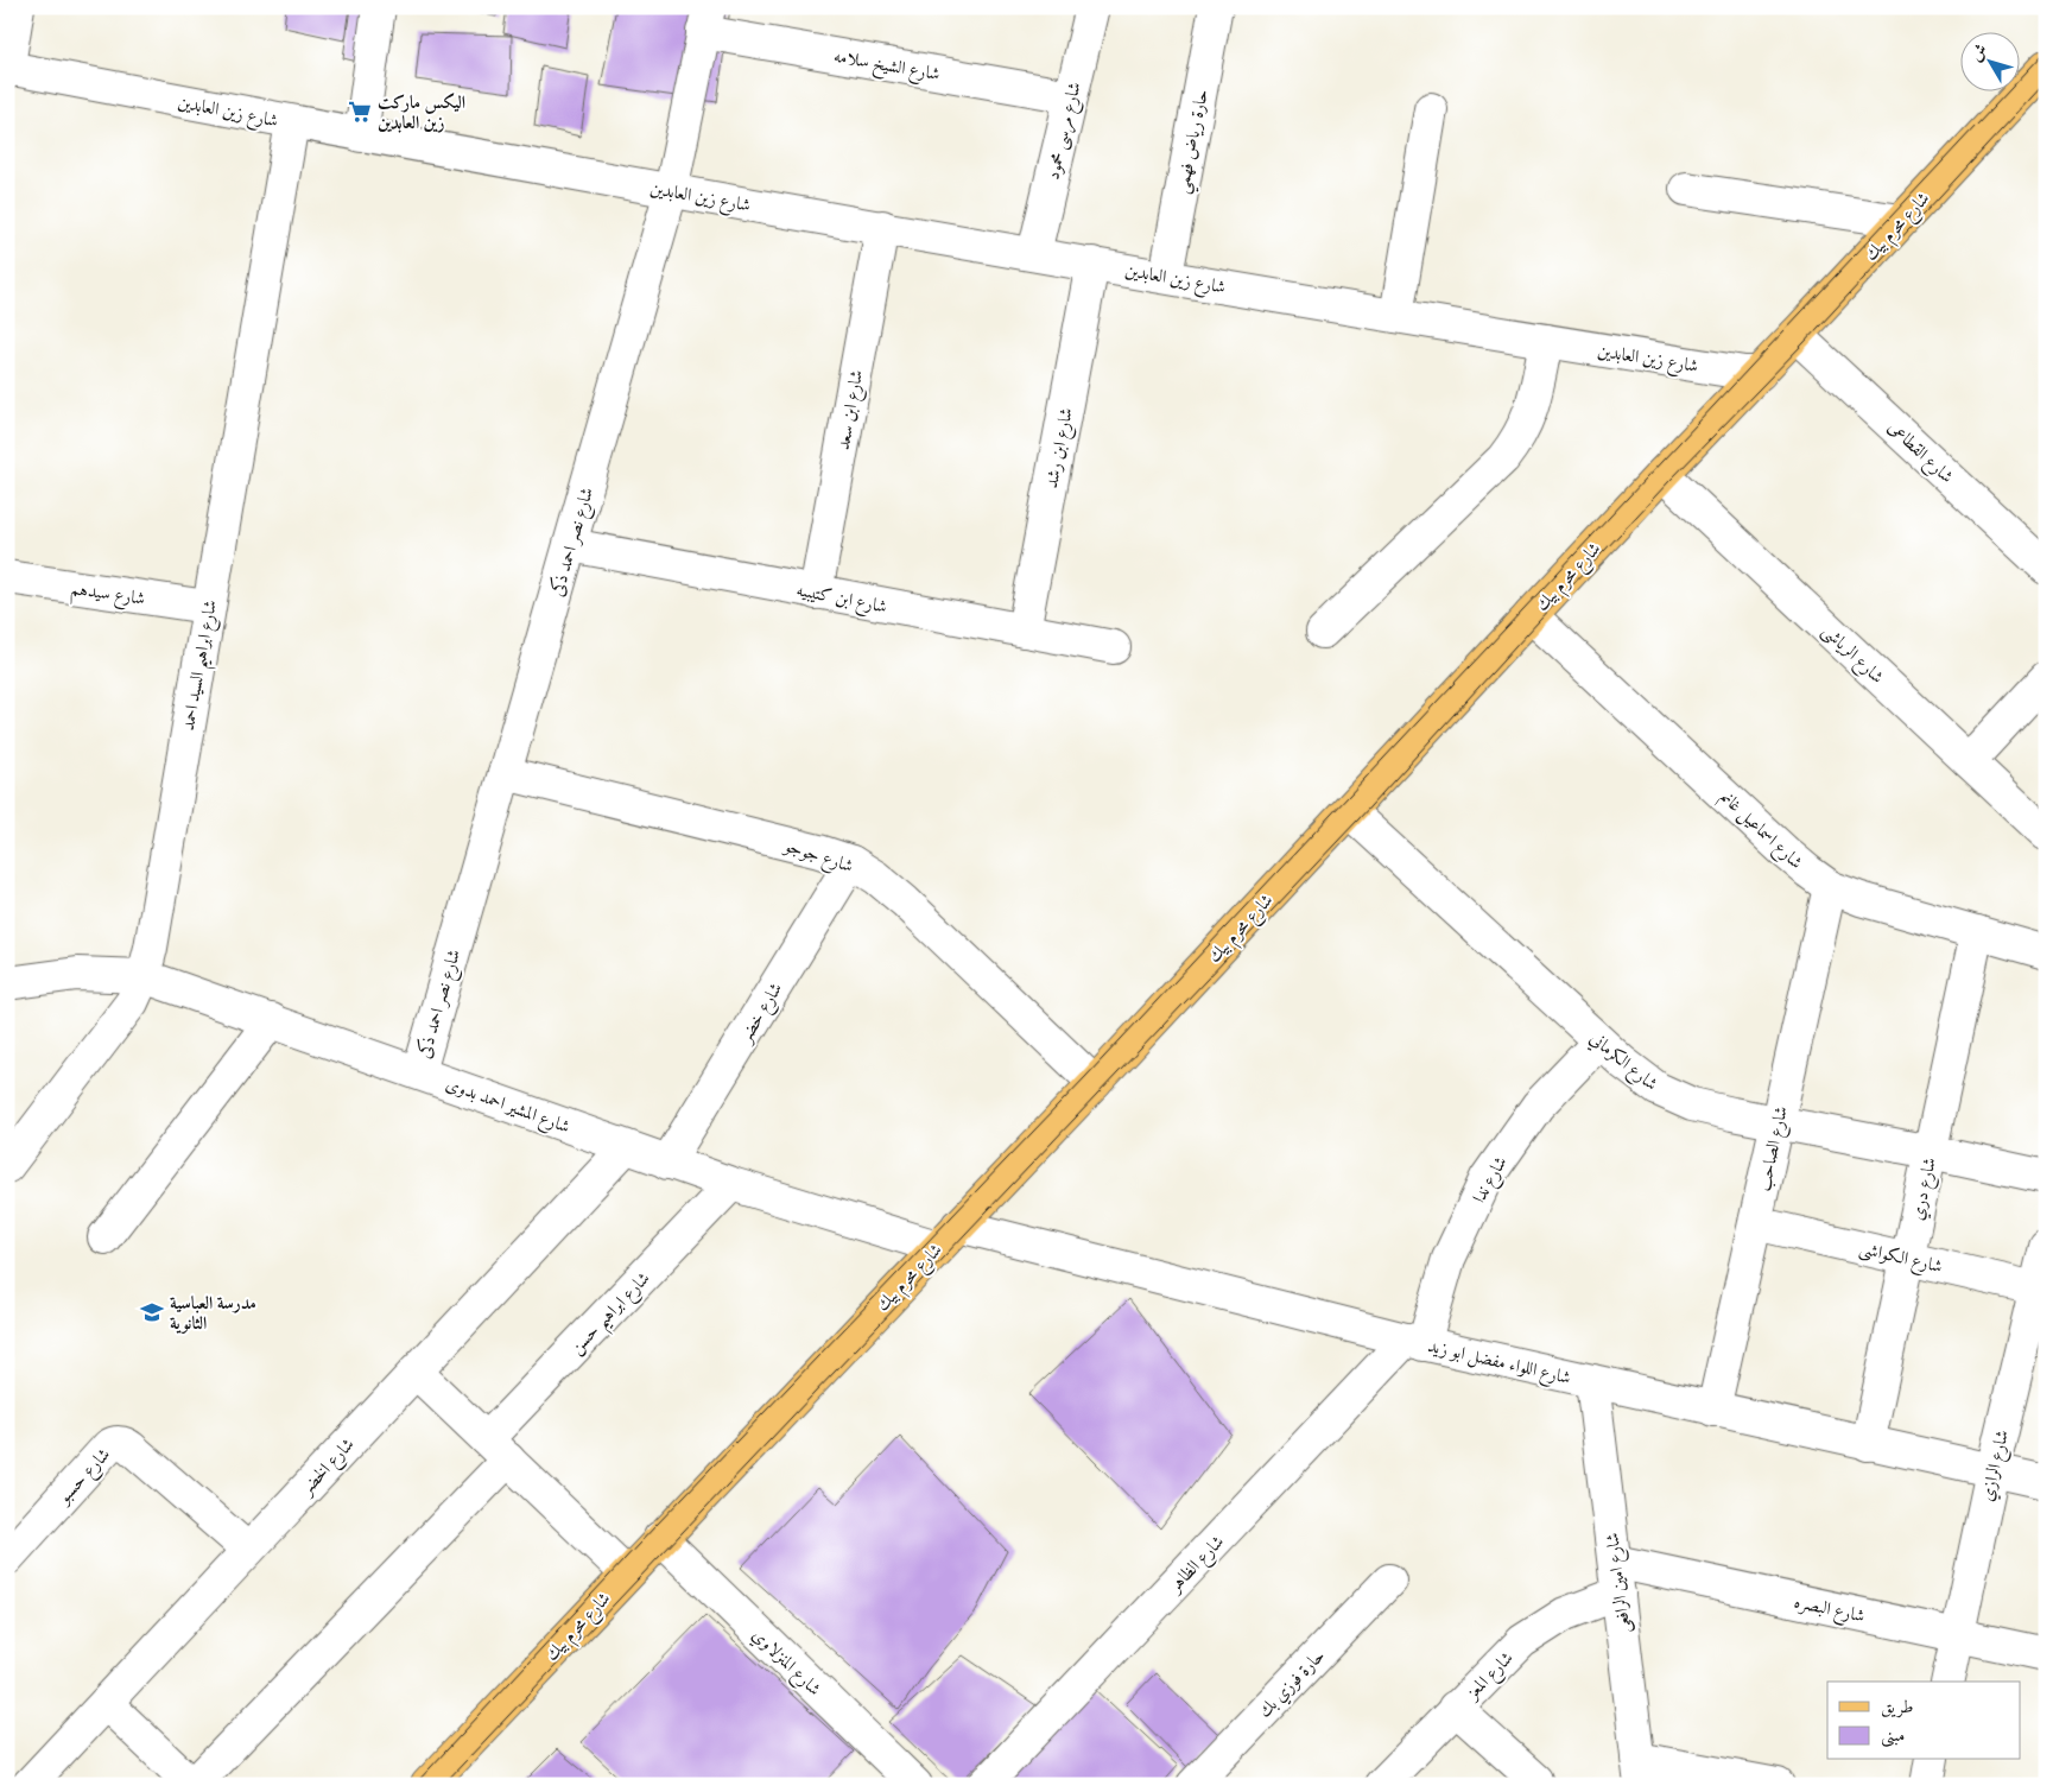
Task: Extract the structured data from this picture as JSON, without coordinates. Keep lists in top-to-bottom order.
{
  "streets": {
    "main road": ["شارع محرم بيك"],
    "street": [
      "شارع الشيخ سلامه",
      "شارع زين العابدين",
      "شارع مرسى محمود",
      "حارة رياض فهمي",
      "شارع ابن سعد",
      "شارع ابن رشد",
      "شارع القطاعى",
      "شارع نصر احمد ذكى",
      "شارع سيدهم",
      "شارع ابن كتيبيه",
      "شارع الرياشى",
      "شارع ابراهيم السيد احمد",
      "شارع اسماعيل غانم",
      "شارع جوجو",
      "شارع خضر",
      "شارع الكرماني",
      "شارع المشير احمد بدوى",
      "شارع الصاحب",
      "شارع ندا",
      "شارع دري",
      "شارع الكواشى",
      "شارع ابراهيم حسن",
      "شارع اللواء مفضل ابو زيد",
      "شارع الخضر",
      "شارع الرازي",
      "شارع حسبو",
      "شارع الظاهر",
      "شارع امين الرافعى",
      "شارع البصره",
      "شارع المنزلاوي",
      "شارع المعز",
      "حارة فوزي بك"
    ]
  },
  "crossings": [
    ["شارع الشيخ سلامه", "شارع مرسى محمود"],
    ["شارع الشيخ سلامه", "شارع نصر احمد ذكى"],
    ["شارع زين العابدين", "شارع مرسى محمود"],
    ["شارع زين العابدين", "حارة رياض فهمي"],
    ["شارع زين العابدين", "شارع محرم بيك"],
    ["شارع زين العابدين", "شارع ابن سعد"],
    ["شارع زين العابدين", "شارع ابن رشد"],
    ["شارع زين العابدين", "شارع نصر احمد ذكى"],
    ["شارع زين العابدين", "شارع ابراهيم السيد احمد"],
    ["شارع محرم بيك", "شارع القطاعى"],
    ["شارع محرم بيك", "شارع الرياشى"],
    ["شارع محرم بيك", "شارع اسماعيل غانم"],
    ["شارع محرم بيك", "شارع جوجو"],
    ["شارع محرم بيك", "شارع الكرماني"],
    ["شارع محرم بيك", "شارع المشير احمد بدوى"],
    ["شارع محرم بيك", "شارع اللواء مفضل ابو زيد"],
    ["شارع محرم بيك", "شارع المنزلاوي"],
    ["شارع ابن سعد", "شارع ابن كتيبيه"],
    ["شارع ابن رشد", "شارع ابن كتيبيه"],
    ["شارع نصر احمد ذكى", "شارع ابن كتيبيه"],
    ["شارع نصر احمد ذكى", "شارع جوجو"],
    ["شارع نصر احمد ذكى", "شارع المشير احمد بدوى"],
    ["شارع سيدهم", "شارع ابراهيم السيد احمد"],
    ["شارع ابراهيم السيد احمد", "شارع المشير احمد بدوى"],
    ["شارع اسماعيل غانم", "شارع الصاحب"],
    ["شارع اسماعيل غانم", "شارع دري"],
    ["شارع جوجو", "شارع خضر"],
    ["شارع خضر", "شارع المشير احمد بدوى"],
    ["شارع الكرماني", "شارع الصاحب"],
    ["شارع الكرماني", "شارع ندا"],
    ["شارع الكرماني", "شارع دري"],
    ["شارع المشير احمد بدوى", "شارع ابراهيم حسن"],
    ["شارع المشير احمد بدوى", "شارع اللواء مفضل ابو زيد"],
    ["شارع المشير احمد بدوى", "شارع الخضر"],
    ["شارع الصاحب", "شارع الكواشى"],
    ["شارع الصاحب", "شارع اللواء مفضل ابو زيد"],
    ["شارع ندا", "شارع اللواء مفضل ابو زيد"],
    ["شارع ندا", "شارع الظاهر"],
    ["شارع دري", "شارع الكواشى"],
    ["شارع دري", "شارع اللواء مفضل ابو زيد"],
    ["شارع الكواشى", "شارع الرازي"],
    ["شارع اللواء مفضل ابو زيد", "شارع الرازي"],
    ["شارع اللواء مفضل ابو زيد", "شارع الظاهر"],
    ["شارع اللواء مفضل ابو زيد", "شارع امين الرافعى"],
    ["شارع الخضر", "شارع حسبو"],
    ["شارع الرازي", "شارع البصره"],
    ["شارع امين الرافعى", "شارع البصره"],
    ["شارع امين الرافعى", "شارع المعز"]
  ],
  "places": {
    "supermarket": ["اليكس ماركت زين العابدين"],
    "school or university": ["مدرسة العباسية الثانوية"]
  },
  "legend": ["طريق", "مبنى"],
  "north": "top left"
}
